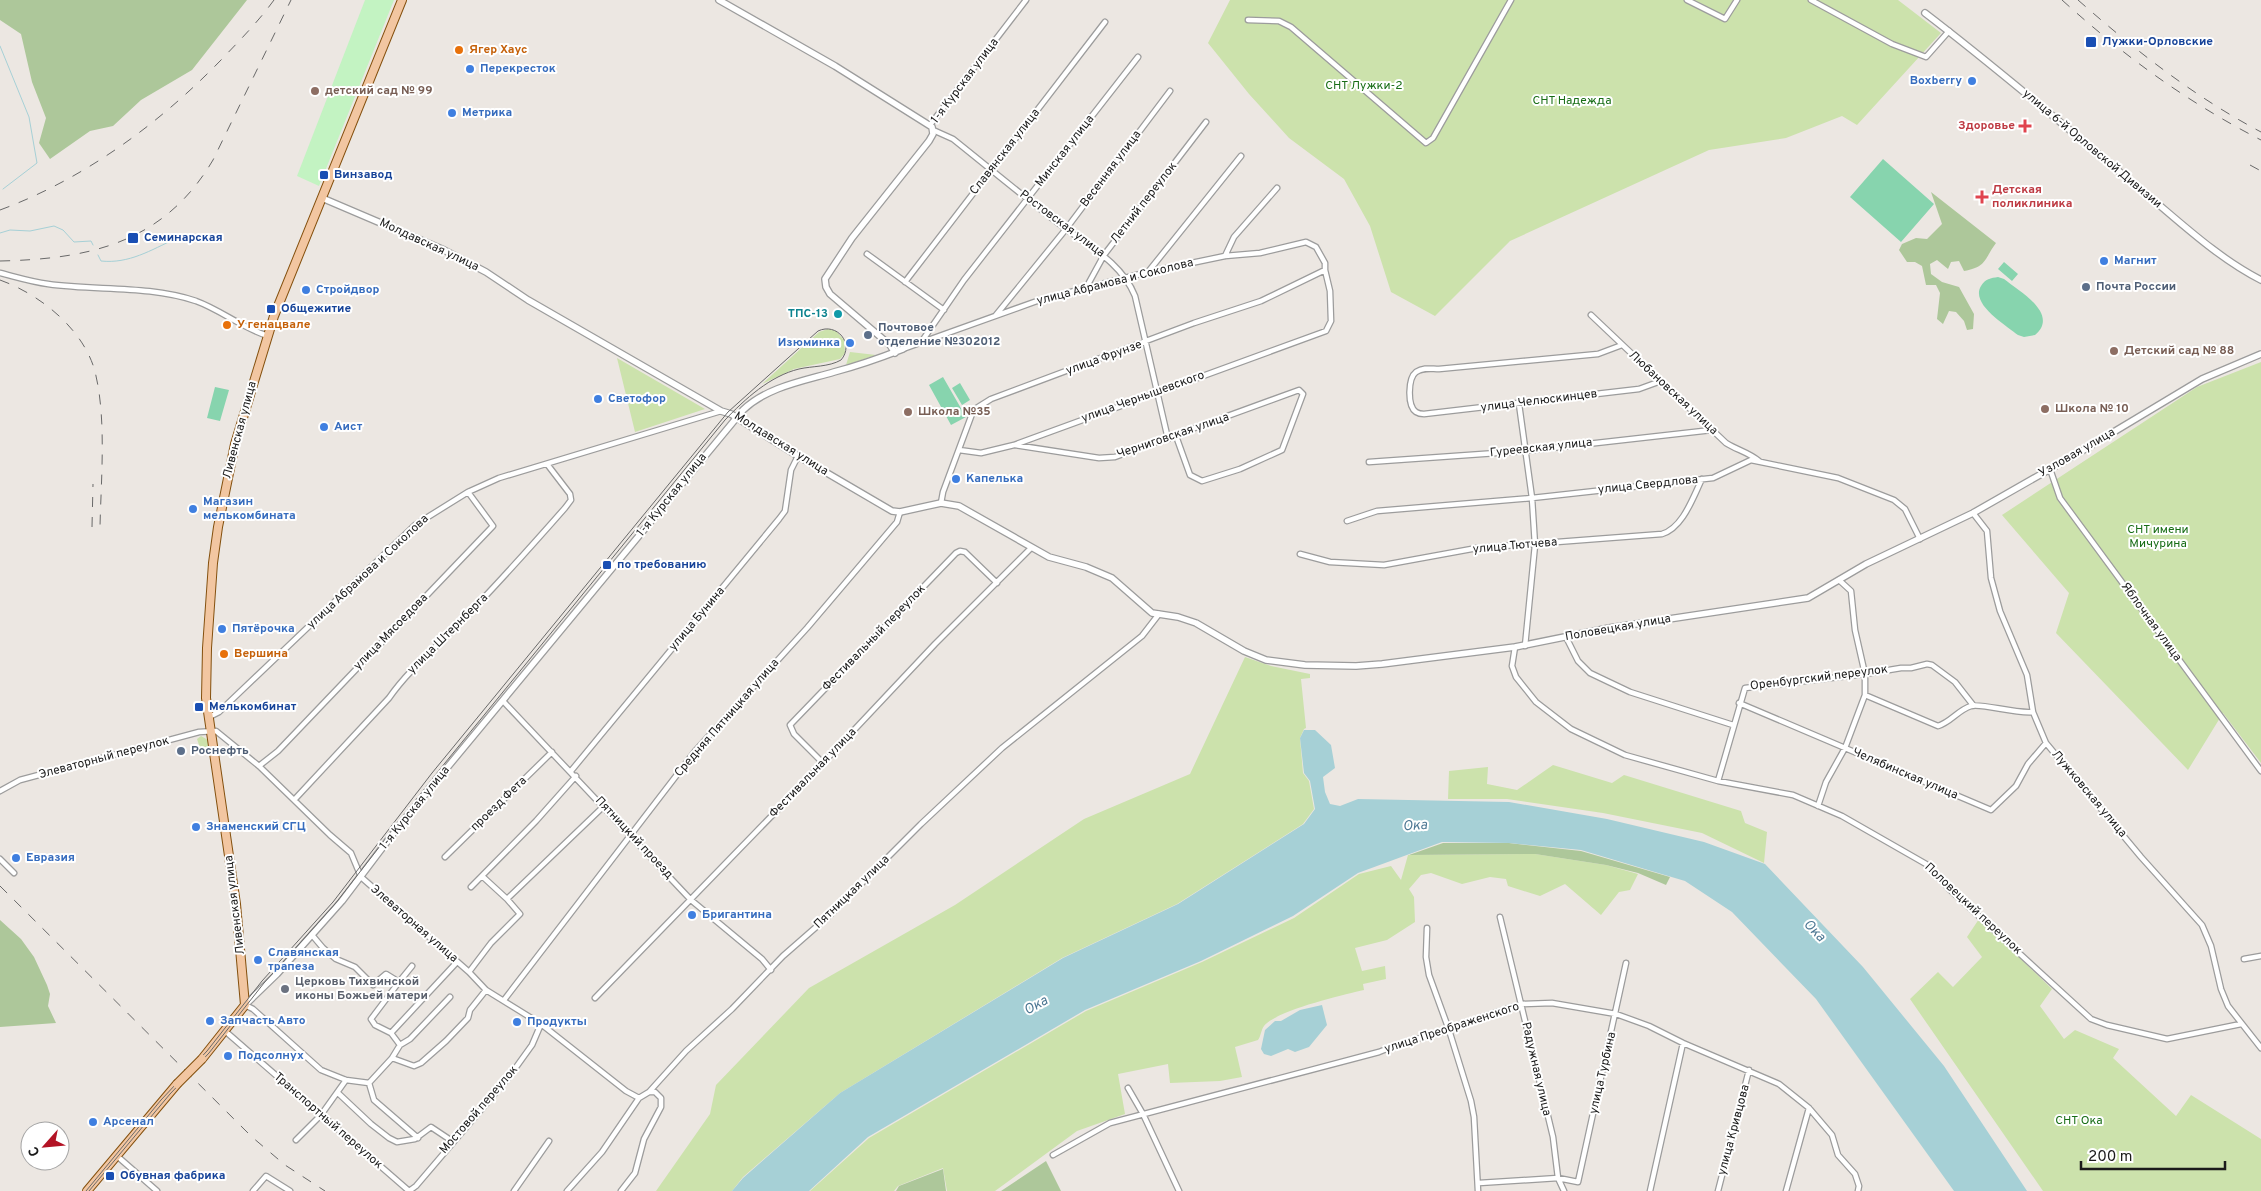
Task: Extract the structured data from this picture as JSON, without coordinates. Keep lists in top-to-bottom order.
{
  "streets": {
    "main road": ["1-я Курская улица", "Ливенская улица"],
    "street": [
      "улица 6-й Орловской Дивизии",
      "Минская улица",
      "Славянская улица",
      "Весенняя улица",
      "Летний переулок",
      "Ростовская улица",
      "Молдавская улица",
      "улица Абрамова и Соколова",
      "улица Фрунзе",
      "Любановская улица",
      "улица Чернышевского",
      "улица Челюскинцев",
      "Черниговская улица",
      "Гуреевская улица",
      "Узловая улица",
      "улица Свердлова",
      "улица Тютчева",
      "улица Бунина",
      "Яблочная улица",
      "Половецкая улица",
      "улица Мясоедова",
      "улица Штернберга",
      "Фестивальный переулок",
      "Оренбургский переулок",
      "Средняя Пятницкая улица",
      "Элеваторный переулок",
      "Фестивальная улица",
      "Челябинская улица",
      "Лужковская улица",
      "проезд Фета",
      "Пятницкий проезд",
      "Пятницкая улица",
      "Половецкий переулок",
      "Элеваторная улица",
      "улица Преображенского",
      "Радужная улица",
      "улица Турбина",
      "Мостовой переулок",
      "Транспортный переулок",
      "улица Кривцова"
    ]
  },
  "crossings": [
    ["1-я Курская улица", "Ростовская улица"],
    ["1-я Курская улица", "Молдавская улица"],
    ["1-я Курская улица", "улица Абрамова и Соколова"],
    ["1-я Курская улица", "Ливенская улица"],
    ["1-я Курская улица", "Пятницкий проезд"],
    ["1-я Курская улица", "Элеваторная улица"],
    ["1-я Курская улица", "Транспортный переулок"],
    ["Минская улица", "Ростовская улица"],
    ["Минская улица", "улица Абрамова и Соколова"],
    ["Славянская улица", "Ростовская улица"],
    ["Весенняя улица", "Ростовская улица"],
    ["Весенняя улица", "улица Абрамова и Соколова"],
    ["Летний переулок", "Ростовская улица"],
    ["Летний переулок", "улица Абрамова и Соколова"],
    ["Ростовская улица", "улица Абрамова и Соколова"],
    ["Ростовская улица", "улица Фрунзе"],
    ["Ростовская улица", "улица Чернышевского"],
    ["Ростовская улица", "Черниговская улица"],
    ["Молдавская улица", "улица Абрамова и Соколова"],
    ["Молдавская улица", "Ливенская улица"],
    ["Молдавская улица", "улица Бунина"],
    ["Молдавская улица", "Средняя Пятницкая улица"],
    ["улица Абрамова и Соколова", "улица Фрунзе"],
    ["улица Абрамова и Соколова", "улица Чернышевского"],
    ["улица Абрамова и Соколова", "Ливенская улица"],
    ["улица Абрамова и Соколова", "улица Мясоедова"],
    ["улица Абрамова и Соколова", "улица Штернберга"],
    ["улица Фрунзе", "улица Чернышевского"],
    ["Любановская улица", "улица Челюскинцев"],
    ["Любановская улица", "Гуреевская улица"],
    ["Любановская улица", "улица Свердлова"],
    ["улица Чернышевского", "Черниговская улица"],
    ["Ливенская улица", "Элеваторный переулок"],
    ["Ливенская улица", "Элеваторная улица"],
    ["Узловая улица", "Яблочная улица"],
    ["Узловая улица", "Половецкая улица"],
    ["Узловая улица", "Лужковская улица"],
    ["улица Свердлова", "улица Тютчева"],
    ["улица Свердлова", "Половецкая улица"],
    ["улица Бунина", "Пятницкий проезд"],
    ["Половецкая улица", "Лужковская улица"],
    ["Половецкая улица", "Пятницкая улица"],
    ["Половецкая улица", "Половецкий переулок"],
    ["улица Мясоедова", "Элеваторная улица"],
    ["улица Штернберга", "Элеваторная улица"],
    ["Фестивальный переулок", "Фестивальная улица"],
    ["Оренбургский переулок", "Челябинская улица"],
    ["Оренбургский переулок", "Половецкий переулок"],
    ["Средняя Пятницкая улица", "Пятницкий проезд"],
    ["Средняя Пятницкая улица", "Элеваторная улица"],
    ["Элеваторный переулок", "Элеваторная улица"],
    ["Фестивальная улица", "Пятницкий проезд"],
    ["Челябинская улица", "Лужковская улица"],
    ["Лужковская улица", "Половецкий переулок"],
    ["проезд Фета", "Пятницкий проезд"],
    ["Пятницкий проезд", "Пятницкая улица"],
    ["Пятницкая улица", "Элеваторная улица"],
    ["Элеваторная улица", "Мостовой переулок"],
    ["улица Преображенского", "Радужная улица"],
    ["улица Преображенского", "улица Турбина"],
    ["улица Преображенского", "улица Кривцова"],
    ["Радужная улица", "улица Турбина"],
    ["Мостовой переулок", "Транспортный переулок"]
  ],
  "water": ["Ока"],
  "parks": [
    "СНТ Лужки-2",
    "СНТ Надежда",
    "СНТ имени Мичурина",
    "СНТ Ока"
  ],
  "places": {
    "transit": [
      "Лужки-Орловские",
      "Винзавод",
      "Семинарская",
      "Общежитие",
      "по требованию",
      "Мелькомбинат",
      "Обувная фабрика"
    ],
    "other": [
      "Ягер Хаус",
      "Перекресток",
      "Boxberry",
      "детский сад № 99",
      "Метрика",
      "Магнит",
      "Почта России",
      "Стройдвор",
      "ТПС-13",
      "У генацвале",
      "Почтовое отделение №302012",
      "Изюминка",
      "Детский сад № 88",
      "Светофор",
      "Школа № 10",
      "Школа №35",
      "Аист",
      "Капелька",
      "Магазин мелькомбината",
      "Пятёрочка",
      "Вершина",
      "Роснефть",
      "Знаменский СГЦ",
      "Евразия",
      "Бригантина",
      "Славянская трапеза",
      "Церковь Тихвинской иконы Божьей матери",
      "Запчасть Авто",
      "Продукты",
      "Подсолнух",
      "Арсенал"
    ],
    "health": ["Здоровье", "Детская поликлиника"]
  },
  "scale_bar": "200 m",
  "north": "bottom left"
}
